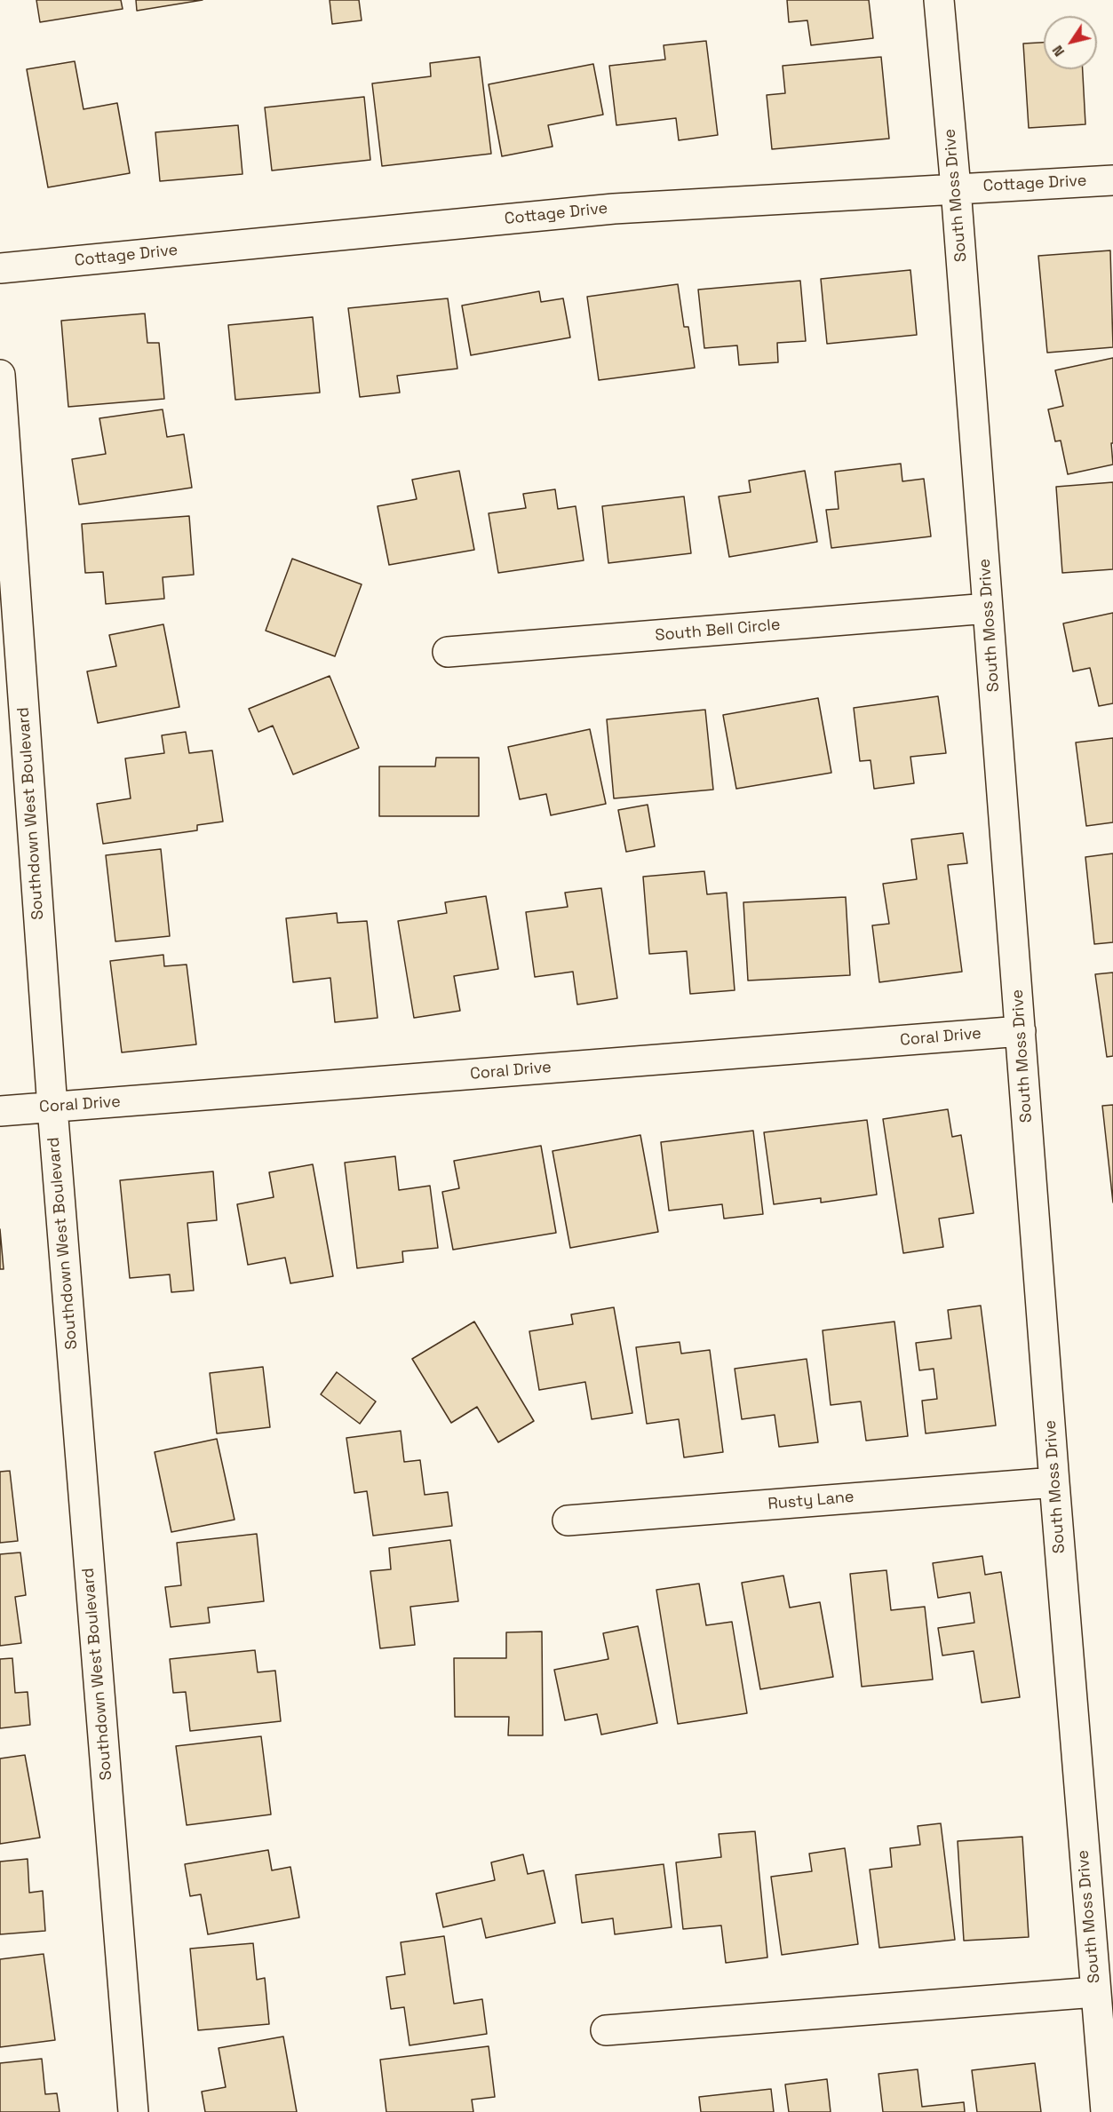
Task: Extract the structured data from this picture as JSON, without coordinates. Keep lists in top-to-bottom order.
{
  "streets": {
    "street": [
      "Cottage Drive",
      "South Moss Drive",
      "South Bell Circle",
      "Southdown West Boulevard",
      "Coral Drive",
      "Rusty Lane"
    ]
  },
  "crossings": [
    ["Cottage Drive", "South Moss Drive"],
    ["South Moss Drive", "South Bell Circle"],
    ["South Moss Drive", "Coral Drive"],
    ["South Moss Drive", "Rusty Lane"],
    ["Southdown West Boulevard", "Coral Drive"]
  ],
  "north": "bottom left"
}
